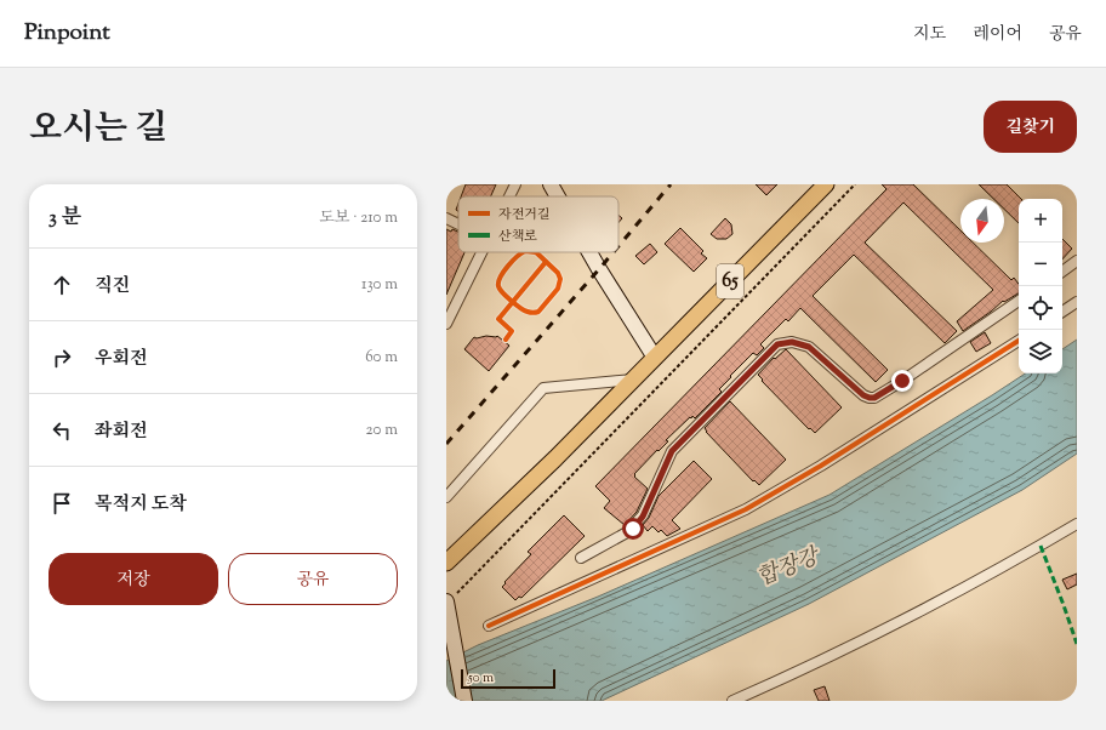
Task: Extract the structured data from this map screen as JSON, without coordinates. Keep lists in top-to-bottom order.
{
  "streets": {
    "main road": ["65"]
  },
  "water": ["합장강"],
  "legend": ["자전거길", "산책로"],
  "scale_bar": "50 m",
  "north": "bottom",
  "page": {
    "header": "Pinpoint",
    "nav": ["지도", "레이어", "공유"],
    "title": "오시는 길",
    "buttons": [
      "길찾기",
      ["저장", "공유"]
    ],
    "heading": ["3 분", "도보 · 210 m"],
    "map_buttons": ["+", "−"],
    "list": [
      ["직진", "130 m"],
      ["우회전", "60 m"],
      ["좌회전", "20 m"],
      "목적지 도착"
    ],
    "scale": "50 m"
  }
}
